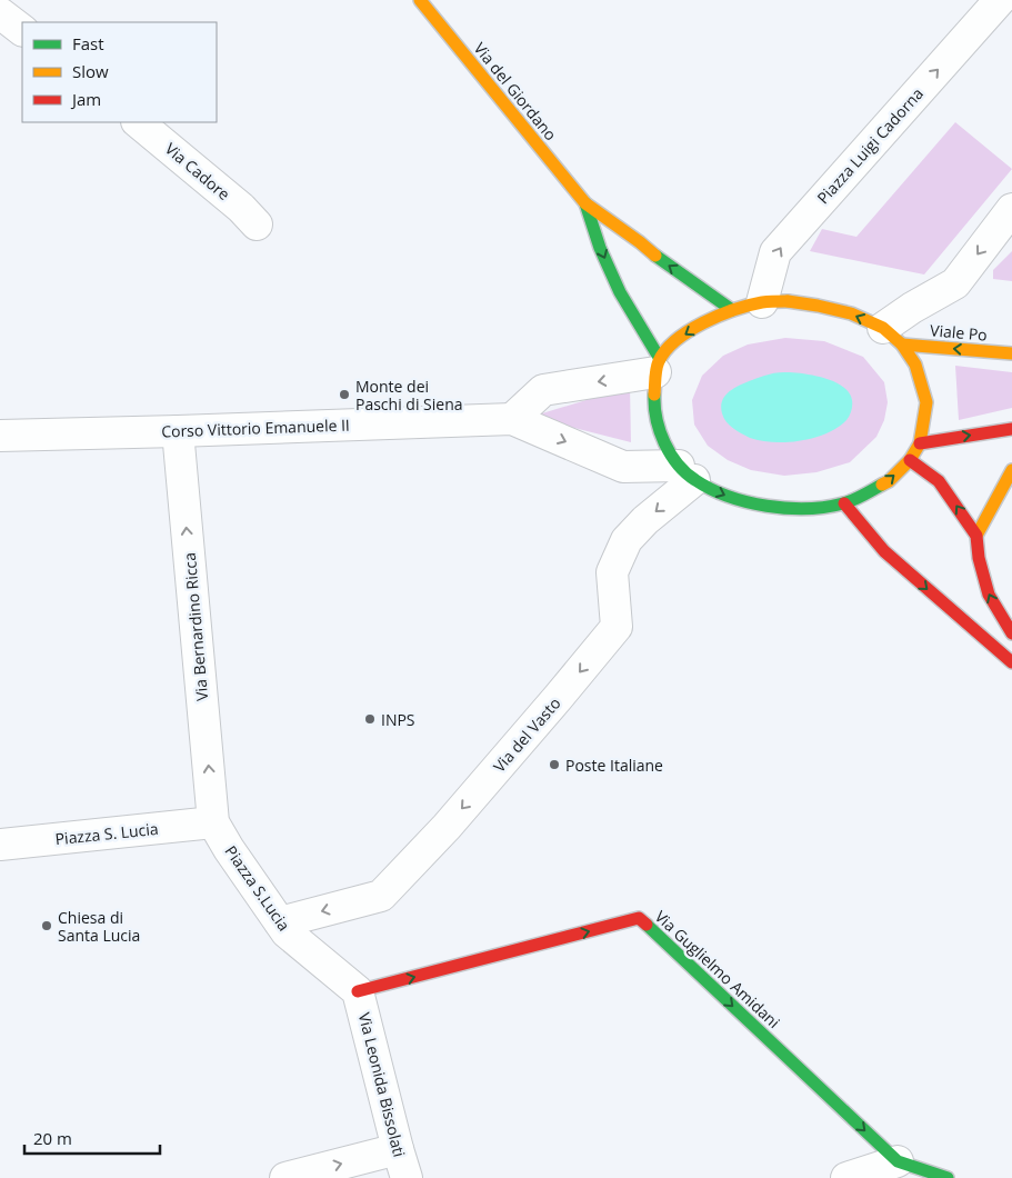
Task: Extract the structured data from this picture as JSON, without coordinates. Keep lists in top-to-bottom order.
{
  "streets": {
    "street": [
      "Via del Giordano",
      "Piazza Luigi Cadorna",
      "Via Cadore",
      "Viale Po",
      "Corso Vittorio Emanuele II",
      "Via Bernardino Ricca",
      "Via del Vasto",
      "Piazza S. Lucia",
      "Piazza S.Lucia",
      "Via Guglielmo Amidani",
      "Via Leonida Bissolati"
    ]
  },
  "crossings": [
    ["Corso Vittorio Emanuele II", "Via Bernardino Ricca"],
    ["Corso Vittorio Emanuele II", "Via del Vasto"],
    ["Via Bernardino Ricca", "Piazza S. Lucia"],
    ["Via Bernardino Ricca", "Piazza S.Lucia"],
    ["Via del Vasto", "Piazza S.Lucia"],
    ["Piazza S. Lucia", "Piazza S.Lucia"],
    ["Piazza S.Lucia", "Via Guglielmo Amidani"],
    ["Piazza S.Lucia", "Via Leonida Bissolati"],
    ["Via Guglielmo Amidani", "Via Leonida Bissolati"]
  ],
  "one_way": ["Via Bernardino Ricca", "Via del Vasto", "Via Guglielmo Amidani"],
  "places": [
    "Monte dei Paschi di Siena",
    "INPS",
    "Poste Italiane",
    "Chiesa di Santa Lucia"
  ],
  "legend": ["Fast", "Slow", "Jam"],
  "scale_bar": "20 m"
}
